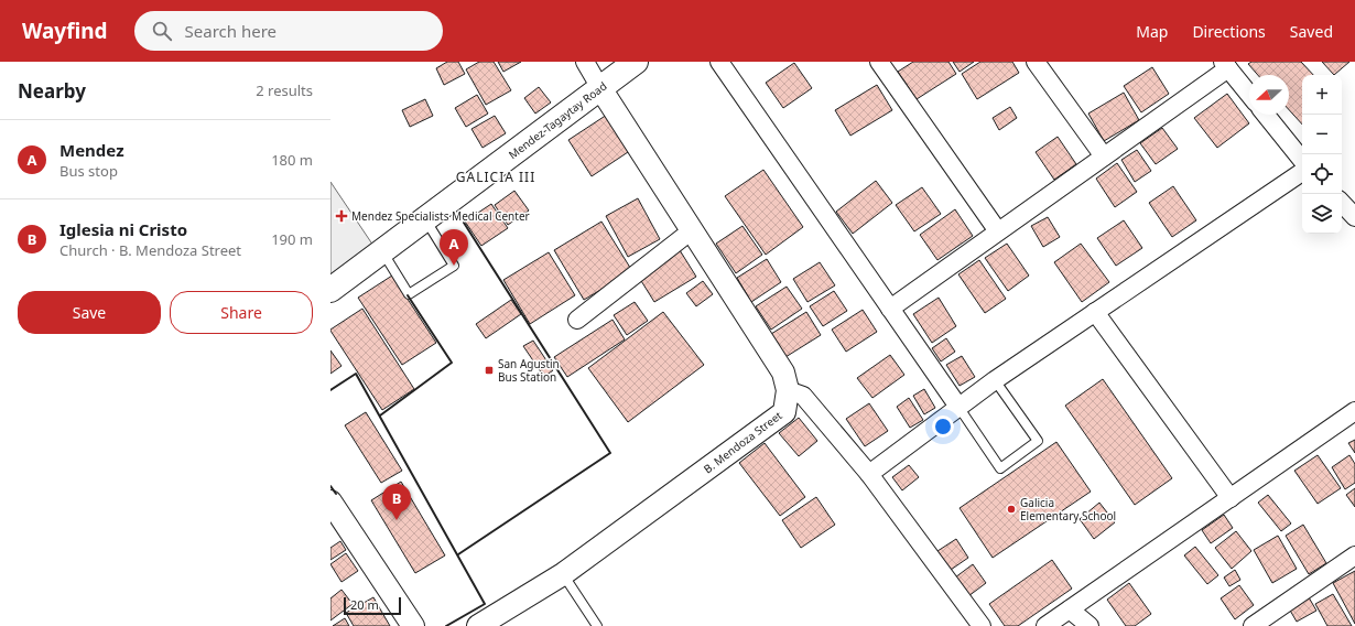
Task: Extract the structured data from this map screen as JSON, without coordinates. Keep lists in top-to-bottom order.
{
  "streets": {
    "main road": ["Mendez-Tagaytay Road"],
    "street": ["B. Mendoza Street"]
  },
  "crossings": [
    ["Mendez-Tagaytay Road", "B. Mendoza Street"]
  ],
  "districts": ["GALICIA III"],
  "places": {
    "health": ["Mendez Specialists Medical Center"],
    "transit": ["San Agustin Bus Station"],
    "other": ["Galicia Elementary School"]
  },
  "scale_bar": "20 m",
  "north": "left",
  "page": {
    "header": "Wayfind",
    "search": "Search here",
    "nav": ["Map", "Directions", "Saved"],
    "heading": ["Nearby", "2 results"],
    "map_buttons": ["+", "−"],
    "list": [
      {
        "mark": "A",
        "name": "Mendez",
        "note": "Bus stop",
        "value": "180 m"
      },
      {
        "mark": "B",
        "name": "Iglesia ni Cristo",
        "note": "Church · B. Mendoza Street",
        "value": "190 m"
      }
    ],
    "pins": ["A", "B"],
    "buttons": ["Save", "Share"],
    "scale": "20 m"
  }
}
